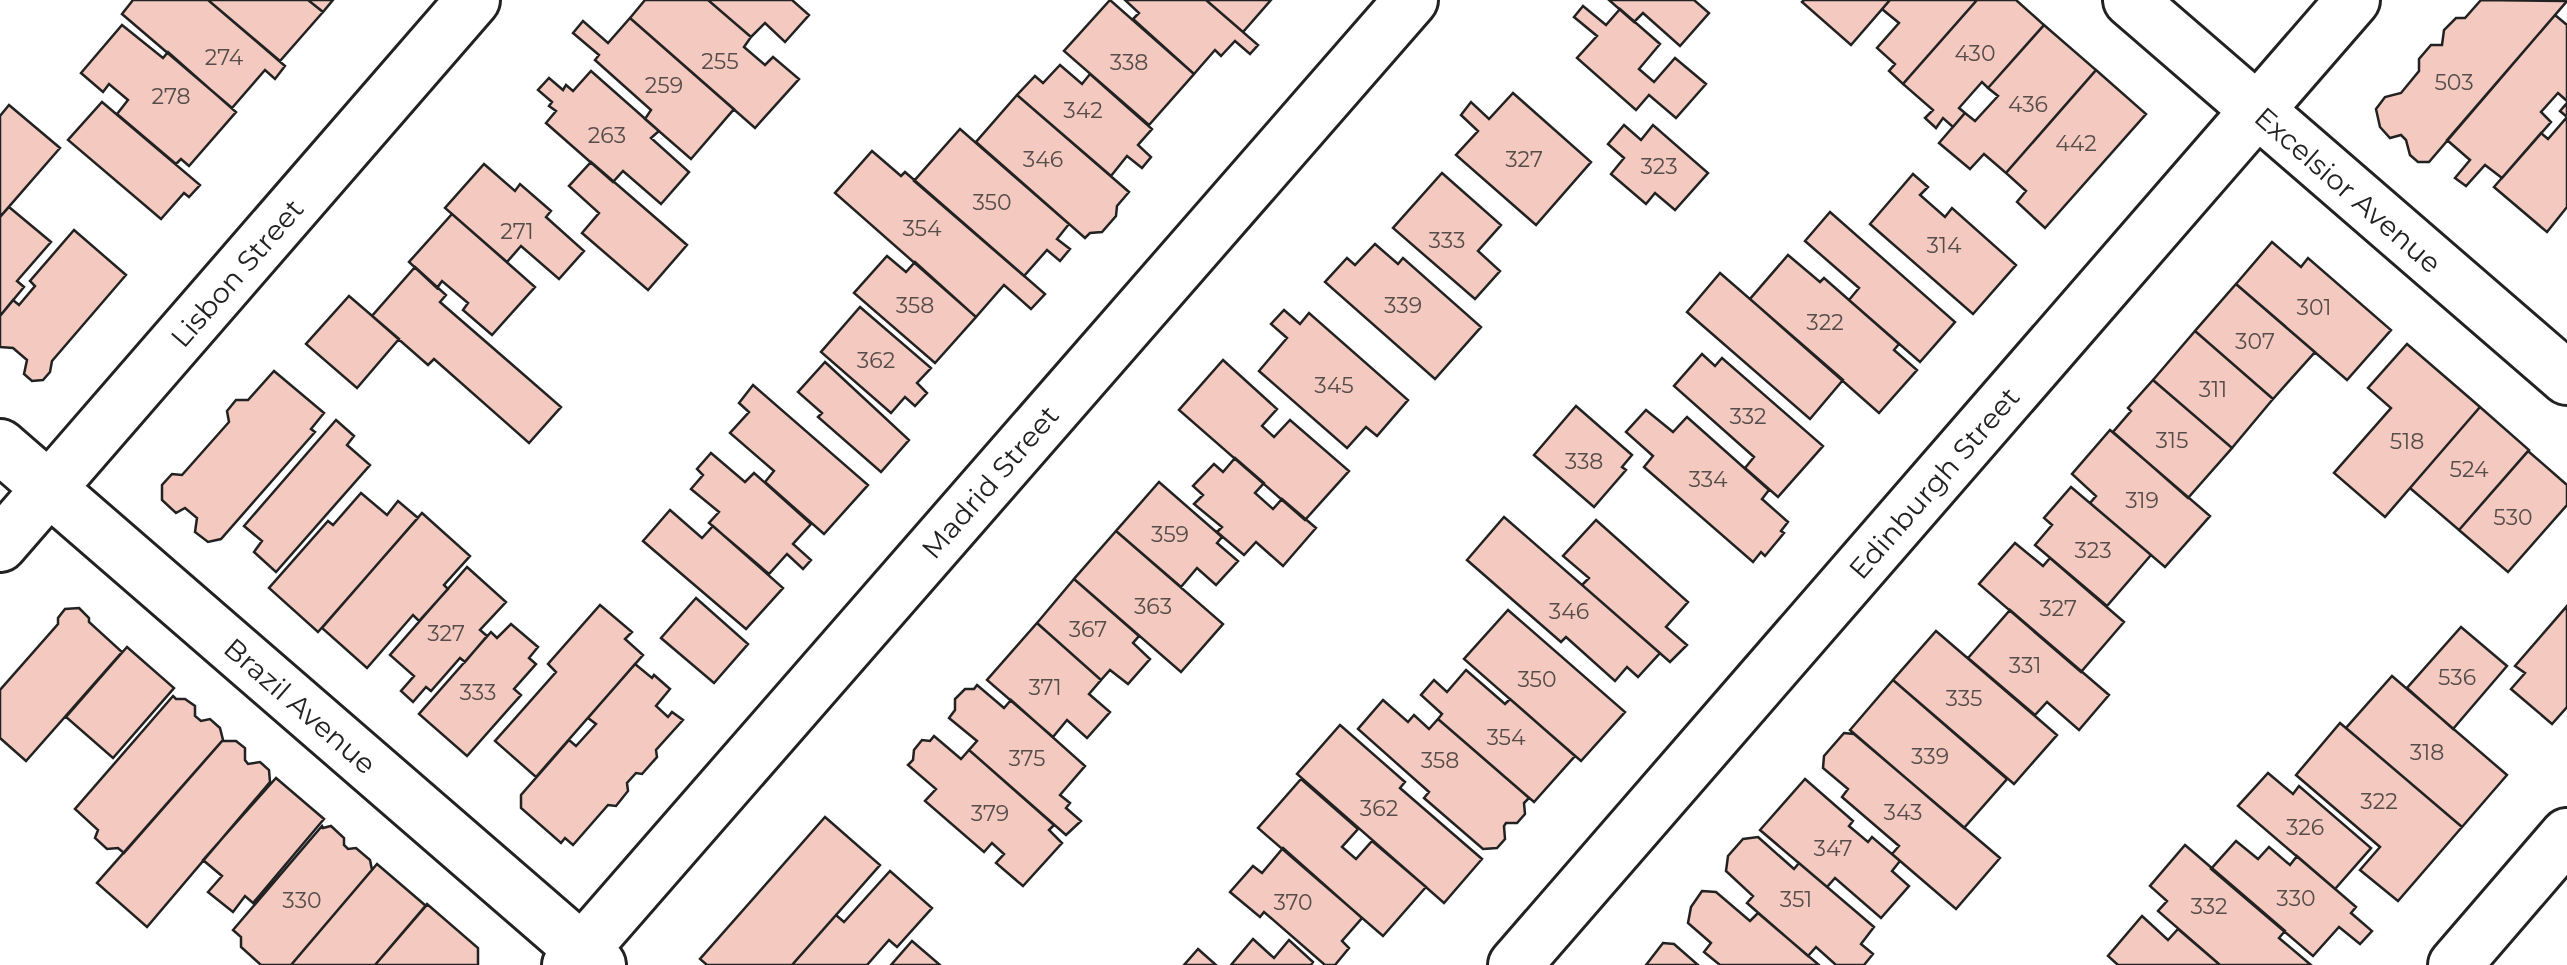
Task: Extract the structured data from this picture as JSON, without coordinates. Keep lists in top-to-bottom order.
{
  "streets": {
    "street": [
      "Excelsior Avenue",
      "Lisbon Street",
      "Madrid Street",
      "Edinburgh Street",
      "Brazil Avenue"
    ]
  },
  "crossings": [
    ["Excelsior Avenue", "Edinburgh Street"],
    ["Lisbon Street", "Brazil Avenue"],
    ["Madrid Street", "Brazil Avenue"]
  ],
  "house_numbers": [
    "430",
    "274",
    "255",
    "338",
    "503",
    "259",
    "278",
    "436",
    "342",
    "263",
    "442",
    "346",
    "327",
    "323",
    "350",
    "354",
    "271",
    "333",
    "314",
    "358",
    "339",
    "301",
    "322",
    "307",
    "362",
    "345",
    "311",
    "332",
    "315",
    "518",
    "338",
    "524",
    "334",
    "319",
    "530",
    "359",
    "323",
    "363",
    "327",
    "346",
    "367",
    "327",
    "331",
    "536",
    "350",
    "371",
    "333",
    "335",
    "354",
    "318",
    "339",
    "375",
    "358",
    "322",
    "362",
    "343",
    "379",
    "326",
    "347",
    "330",
    "351",
    "330",
    "370",
    "332"
  ]
}
